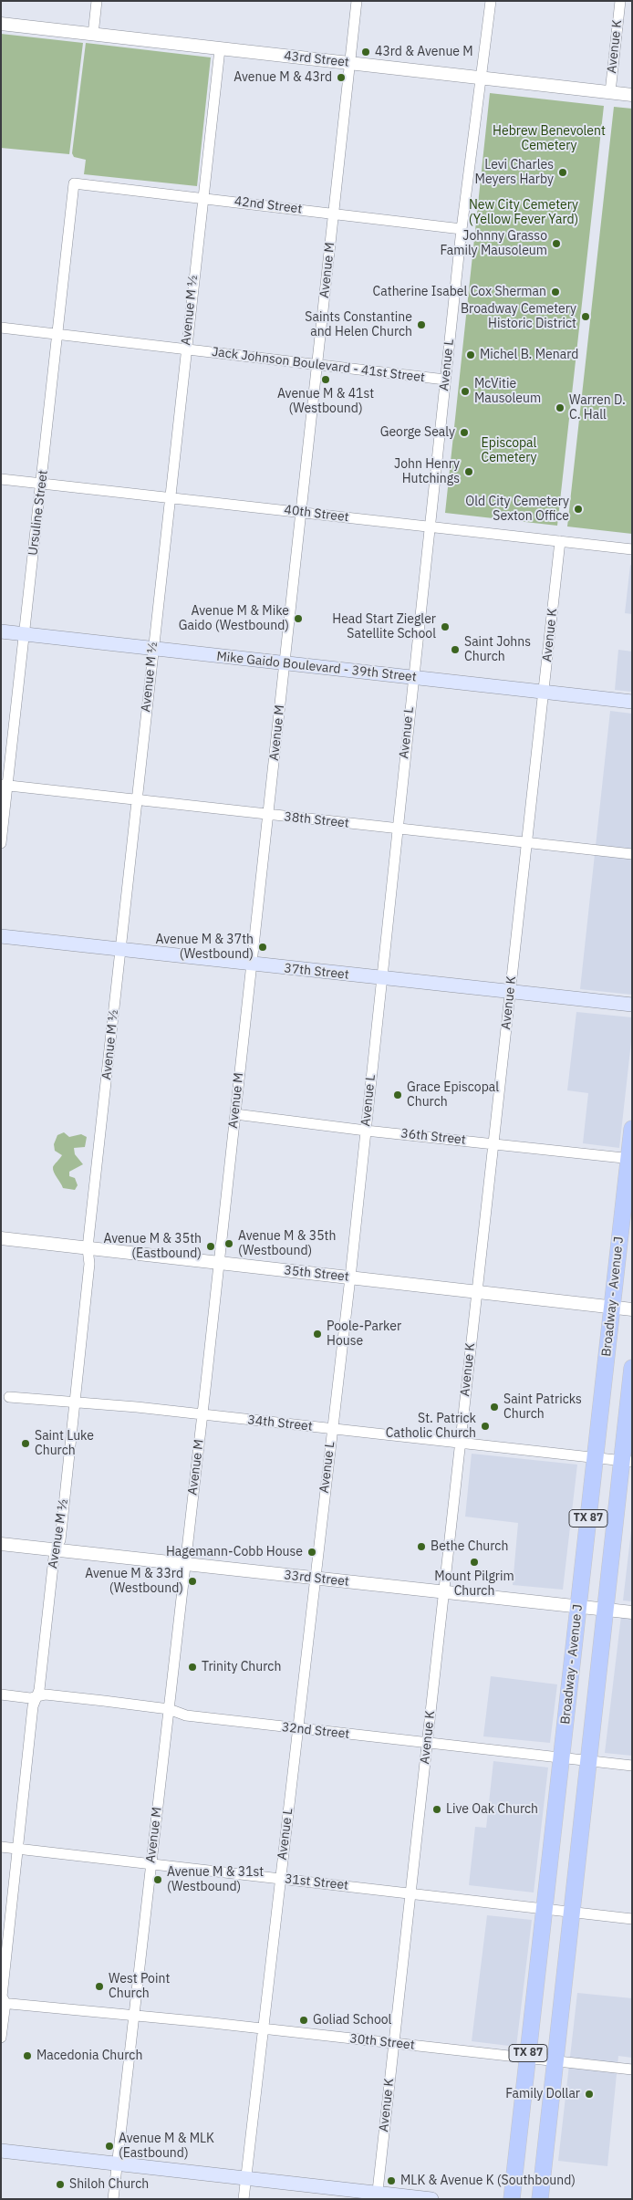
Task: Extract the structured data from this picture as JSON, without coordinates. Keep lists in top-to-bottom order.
{
  "streets": {
    "main road": [
      "Mike Gaido Boulevard - 39th Street",
      "37th Street",
      "Broadway - Avenue J",
      "TX 87"
    ],
    "street": [
      "Avenue K",
      "43rd Street",
      "42nd Street",
      "Avenue M",
      "Avenue M ½",
      "Jack Johnson Boulevard - 41st Street",
      "Avenue L",
      "Ursuline Street",
      "40th Street",
      "38th Street",
      "36th Street",
      "35th Street",
      "34th Street",
      "33rd Street",
      "32nd Street",
      "31st Street",
      "30th Street"
    ]
  },
  "crossings": [
    ["Avenue K", "43rd Street"],
    ["Avenue K", "40th Street"],
    ["Avenue K", "Mike Gaido Boulevard - 39th Street"],
    ["Avenue K", "38th Street"],
    ["Avenue K", "37th Street"],
    ["Avenue K", "36th Street"],
    ["Avenue K", "35th Street"],
    ["Avenue K", "34th Street"],
    ["Avenue K", "33rd Street"],
    ["Avenue K", "32nd Street"],
    ["Avenue K", "31st Street"],
    ["Avenue K", "30th Street"],
    ["43rd Street", "Avenue M"],
    ["43rd Street", "Avenue M ½"],
    ["43rd Street", "Avenue L"],
    ["42nd Street", "Avenue M"],
    ["42nd Street", "Avenue M ½"],
    ["42nd Street", "Avenue L"],
    ["42nd Street", "Ursuline Street"],
    ["Avenue M", "Jack Johnson Boulevard - 41st Street"],
    ["Avenue M", "40th Street"],
    ["Avenue M", "Mike Gaido Boulevard - 39th Street"],
    ["Avenue M", "38th Street"],
    ["Avenue M", "37th Street"],
    ["Avenue M", "36th Street"],
    ["Avenue M", "35th Street"],
    ["Avenue M", "34th Street"],
    ["Avenue M", "33rd Street"],
    ["Avenue M", "32nd Street"],
    ["Avenue M", "31st Street"],
    ["Avenue M", "30th Street"],
    ["Avenue M ½", "Jack Johnson Boulevard - 41st Street"],
    ["Avenue M ½", "40th Street"],
    ["Avenue M ½", "Mike Gaido Boulevard - 39th Street"],
    ["Avenue M ½", "38th Street"],
    ["Avenue M ½", "37th Street"],
    ["Avenue M ½", "35th Street"],
    ["Avenue M ½", "34th Street"],
    ["Avenue M ½", "33rd Street"],
    ["Avenue M ½", "32nd Street"],
    ["Avenue M ½", "31st Street"],
    ["Avenue M ½", "30th Street"],
    ["Jack Johnson Boulevard - 41st Street", "Avenue L"],
    ["Jack Johnson Boulevard - 41st Street", "Ursuline Street"],
    ["Avenue L", "40th Street"],
    ["Avenue L", "Mike Gaido Boulevard - 39th Street"],
    ["Avenue L", "38th Street"],
    ["Avenue L", "37th Street"],
    ["Avenue L", "36th Street"],
    ["Avenue L", "35th Street"],
    ["Avenue L", "34th Street"],
    ["Avenue L", "33rd Street"],
    ["Avenue L", "32nd Street"],
    ["Avenue L", "31st Street"],
    ["Avenue L", "30th Street"],
    ["Ursuline Street", "40th Street"],
    ["Ursuline Street", "Mike Gaido Boulevard - 39th Street"],
    ["Ursuline Street", "38th Street"],
    ["36th Street", "Broadway - Avenue J"],
    ["35th Street", "Broadway - Avenue J"],
    ["Broadway - Avenue J", "34th Street"],
    ["Broadway - Avenue J", "33rd Street"],
    ["Broadway - Avenue J", "32nd Street"],
    ["Broadway - Avenue J", "31st Street"],
    ["Broadway - Avenue J", "30th Street"]
  ],
  "parks": ["Hebrew Benevolent Cemetery", "New City Cemetery (Yellow Fever Yard)", "Episcopal Cemetery"],
  "places": [
    "43rd & Avenue M",
    "Avenue M & 43rd",
    "Levi Charles Meyers Harby",
    "Johnny Grasso Family Mausoleum",
    "Catherine Isabel Cox Sherman",
    "Broadway Cemetery Historic District",
    "Saints Constantine and Helen Church",
    "Michel B. Menard",
    "Avenue M & 41st (Westbound)",
    "McVitie Mausoleum",
    "Warren D. C. Hall",
    "George Sealy",
    "John Henry Hutchings",
    "Old City Cemetery Sexton Office",
    "Avenue M & Mike Gaido (Westbound)",
    "Head Start Ziegler Satellite School",
    "Saint Johns Church",
    "Avenue M & 37th (Westbound)",
    "Grace Episcopal Church",
    "Avenue M & 35th (Westbound)",
    "Avenue M & 35th (Eastbound)",
    "Poole-Parker House",
    "Saint Patricks Church",
    "St. Patrick Catholic Church",
    "Saint Luke Church",
    "Bethe Church",
    "Hagemann-Cobb House",
    "Mount Pilgrim Church",
    "Avenue M & 33rd (Westbound)",
    "Trinity Church",
    "Live Oak Church",
    "Avenue M & 31st (Westbound)",
    "West Point Church",
    "Goliad School",
    "Macedonia Church",
    "Family Dollar",
    "Avenue M & MLK (Eastbound)",
    "MLK & Avenue K (Southbound)",
    "Shiloh Church"
  ]
}
